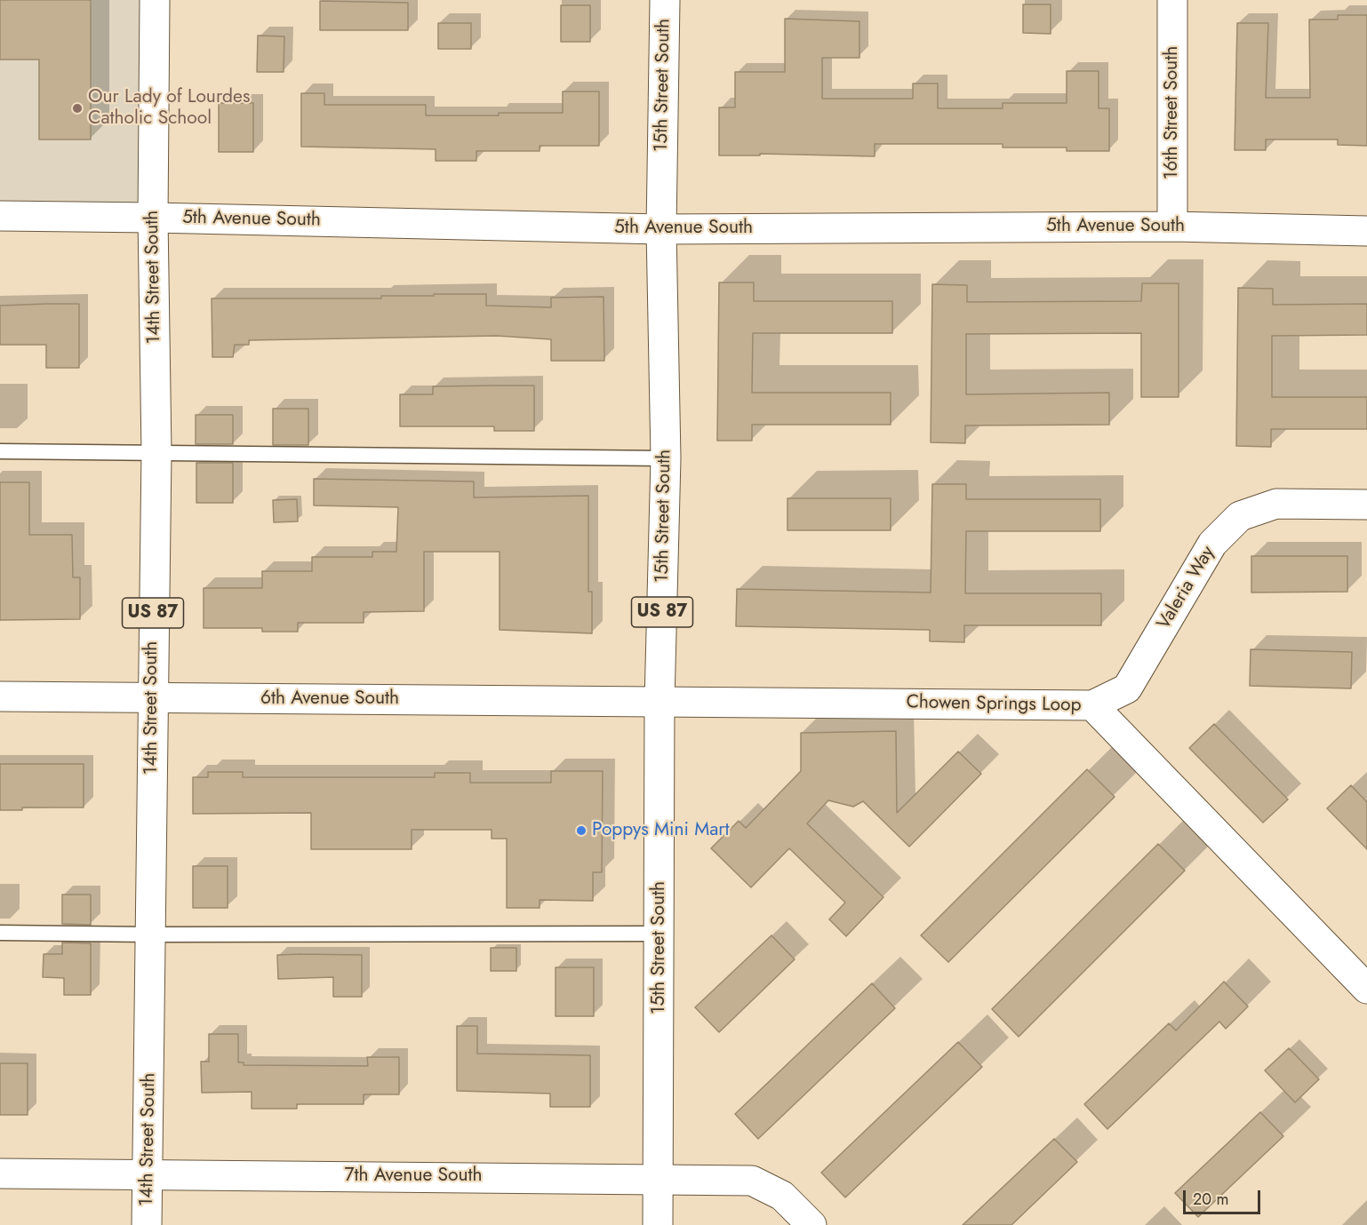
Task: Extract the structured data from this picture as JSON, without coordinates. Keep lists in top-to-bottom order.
{
  "streets": {
    "street": [
      "15th Street South",
      "16th Street South",
      "5th Avenue South",
      "14th Street South",
      "Valeria Way",
      "US 87",
      "6th Avenue South",
      "Chowen Springs Loop",
      "7th Avenue South"
    ]
  },
  "crossings": [
    ["15th Street South", "5th Avenue South"],
    ["15th Street South", "6th Avenue South"],
    ["15th Street South", "Chowen Springs Loop"],
    ["15th Street South", "7th Avenue South"],
    ["16th Street South", "5th Avenue South"],
    ["5th Avenue South", "14th Street South"],
    ["14th Street South", "6th Avenue South"],
    ["14th Street South", "7th Avenue South"],
    ["Valeria Way", "Chowen Springs Loop"],
    ["6th Avenue South", "Chowen Springs Loop"]
  ],
  "places": ["Our Lady of Lourdes Catholic School", "Poppys Mini Mart"],
  "scale_bar": "20 m"
}
